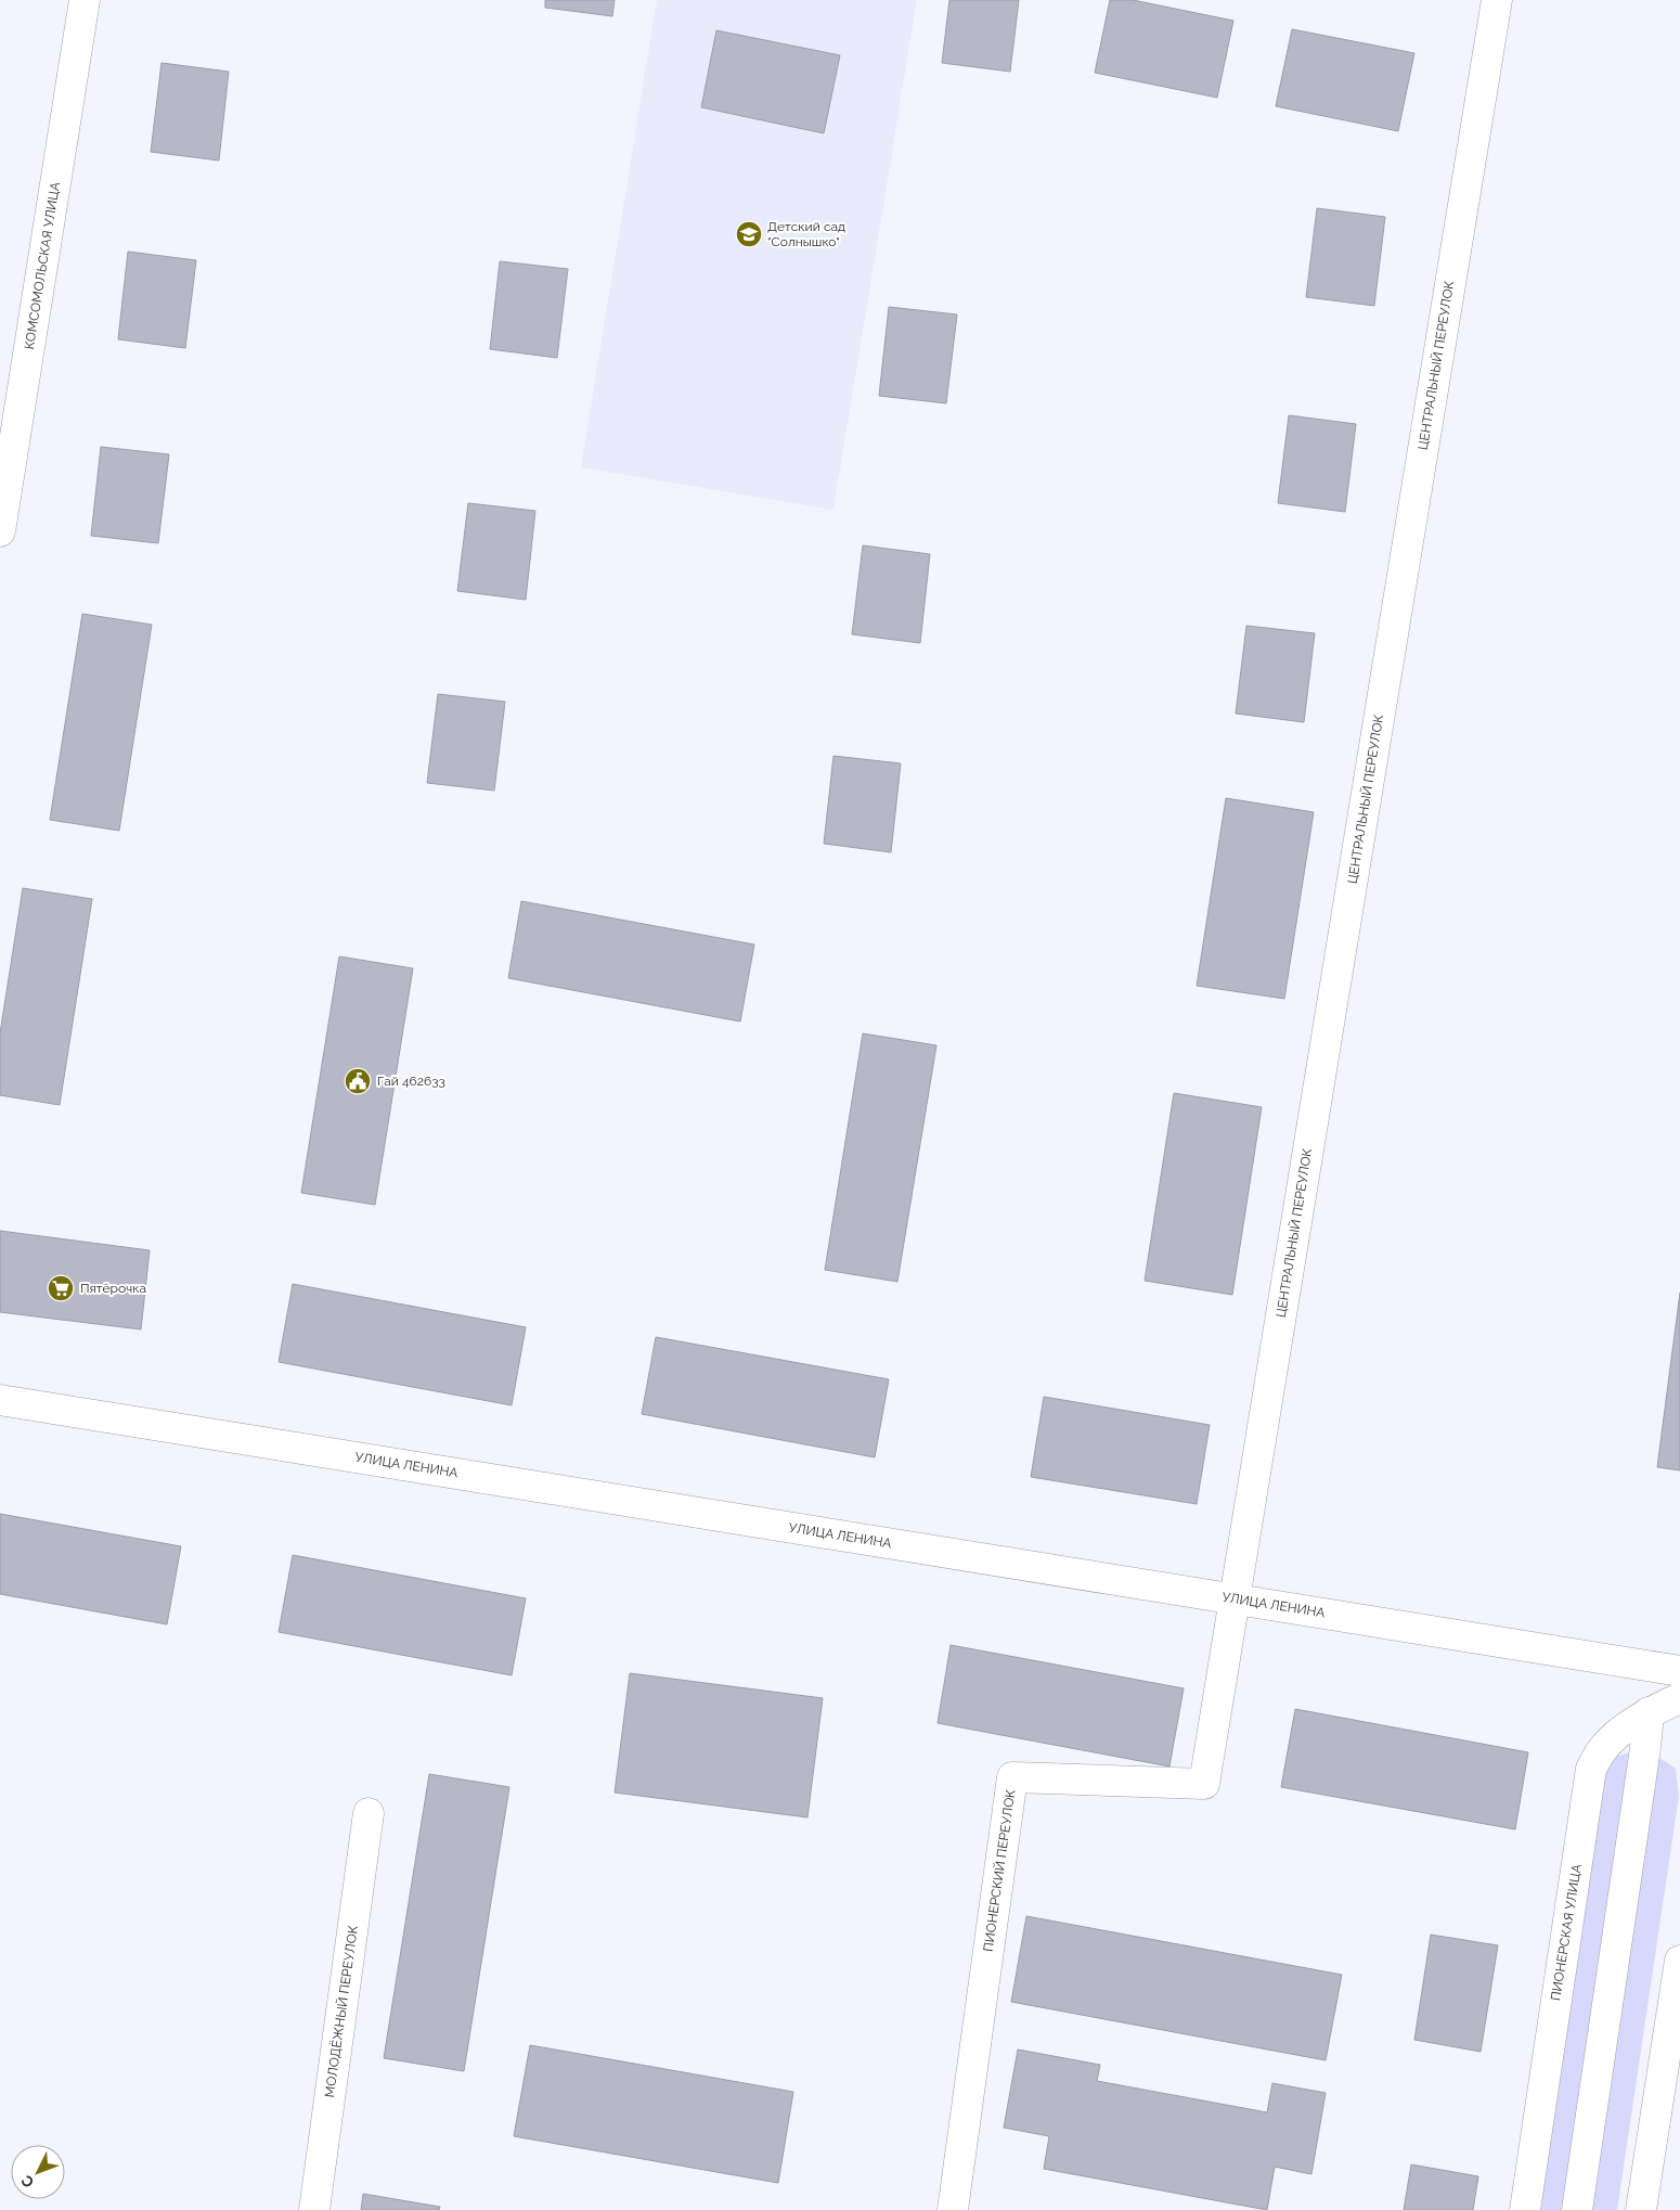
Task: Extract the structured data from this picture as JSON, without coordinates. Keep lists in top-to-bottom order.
{
  "streets": {
    "street": [
      "КОМСОМОЛЬСКАЯ УЛИЦА",
      "ЦЕНТРАЛЬНЫЙ ПЕРЕУЛОК",
      "УЛИЦА ЛЕНИНА",
      "ПИОНЕРСКИЙ ПЕРЕУЛОК",
      "ПИОНЕРСКАЯ УЛИЦА",
      "МОЛОДЁЖНЫЙ ПЕРЕУЛОК"
    ]
  },
  "crossings": [
    ["ЦЕНТРАЛЬНЫЙ ПЕРЕУЛОК", "УЛИЦА ЛЕНИНА"],
    ["ЦЕНТРАЛЬНЫЙ ПЕРЕУЛОК", "ПИОНЕРСКИЙ ПЕРЕУЛОК"],
    ["УЛИЦА ЛЕНИНА", "ПИОНЕРСКИЙ ПЕРЕУЛОК"]
  ],
  "places": {
    "school or university": ["Детский сад \"Солнышко\""],
    "public building": ["Гай 462633"],
    "supermarket": ["Пятёрочка"]
  },
  "north": "bottom left"
}
